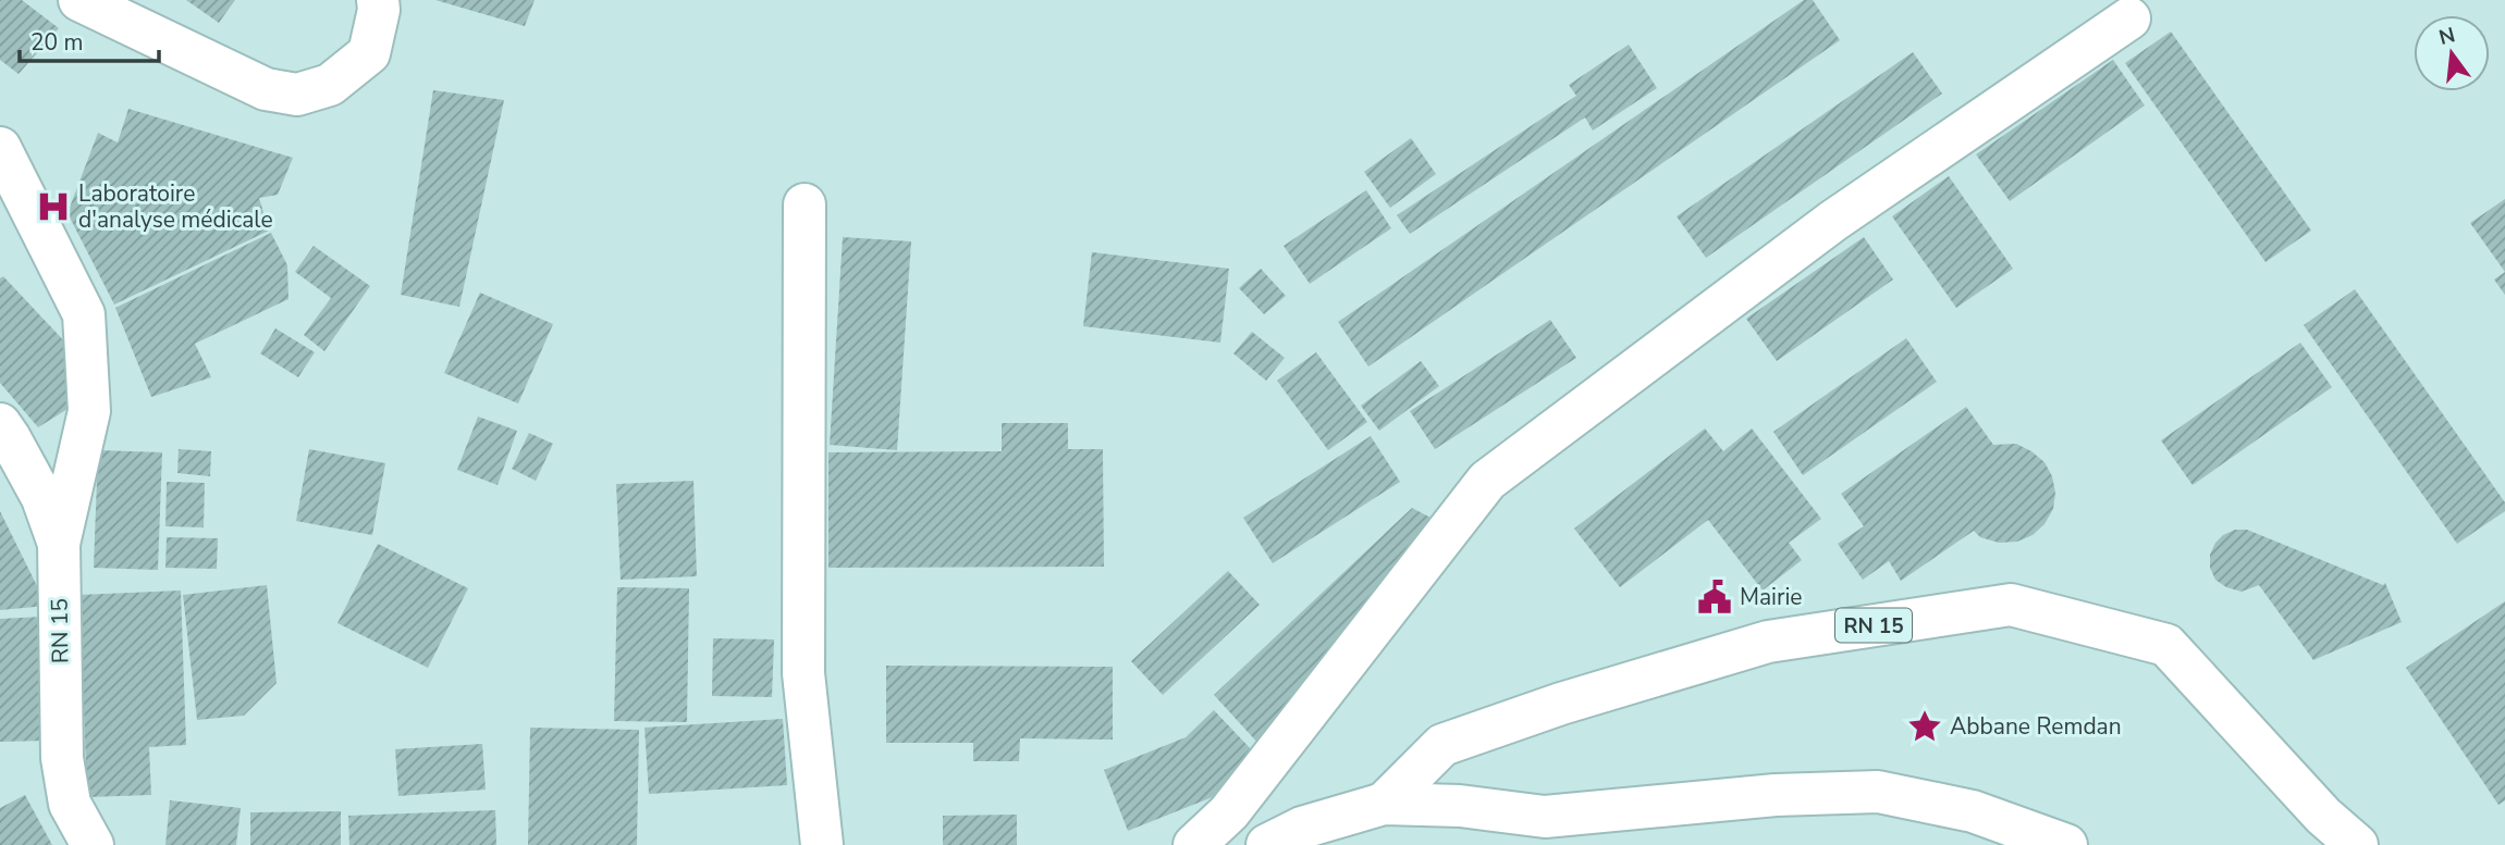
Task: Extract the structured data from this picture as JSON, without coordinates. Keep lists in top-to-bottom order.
{
  "streets": {
    "street": ["RN 15"]
  },
  "places": {
    "hospital": ["Laboratoire d'analyse médicale"],
    "public building": ["Mairie"],
    "place": ["Abbane Remdan"]
  },
  "scale_bar": "20 m",
  "north": "top"
}
